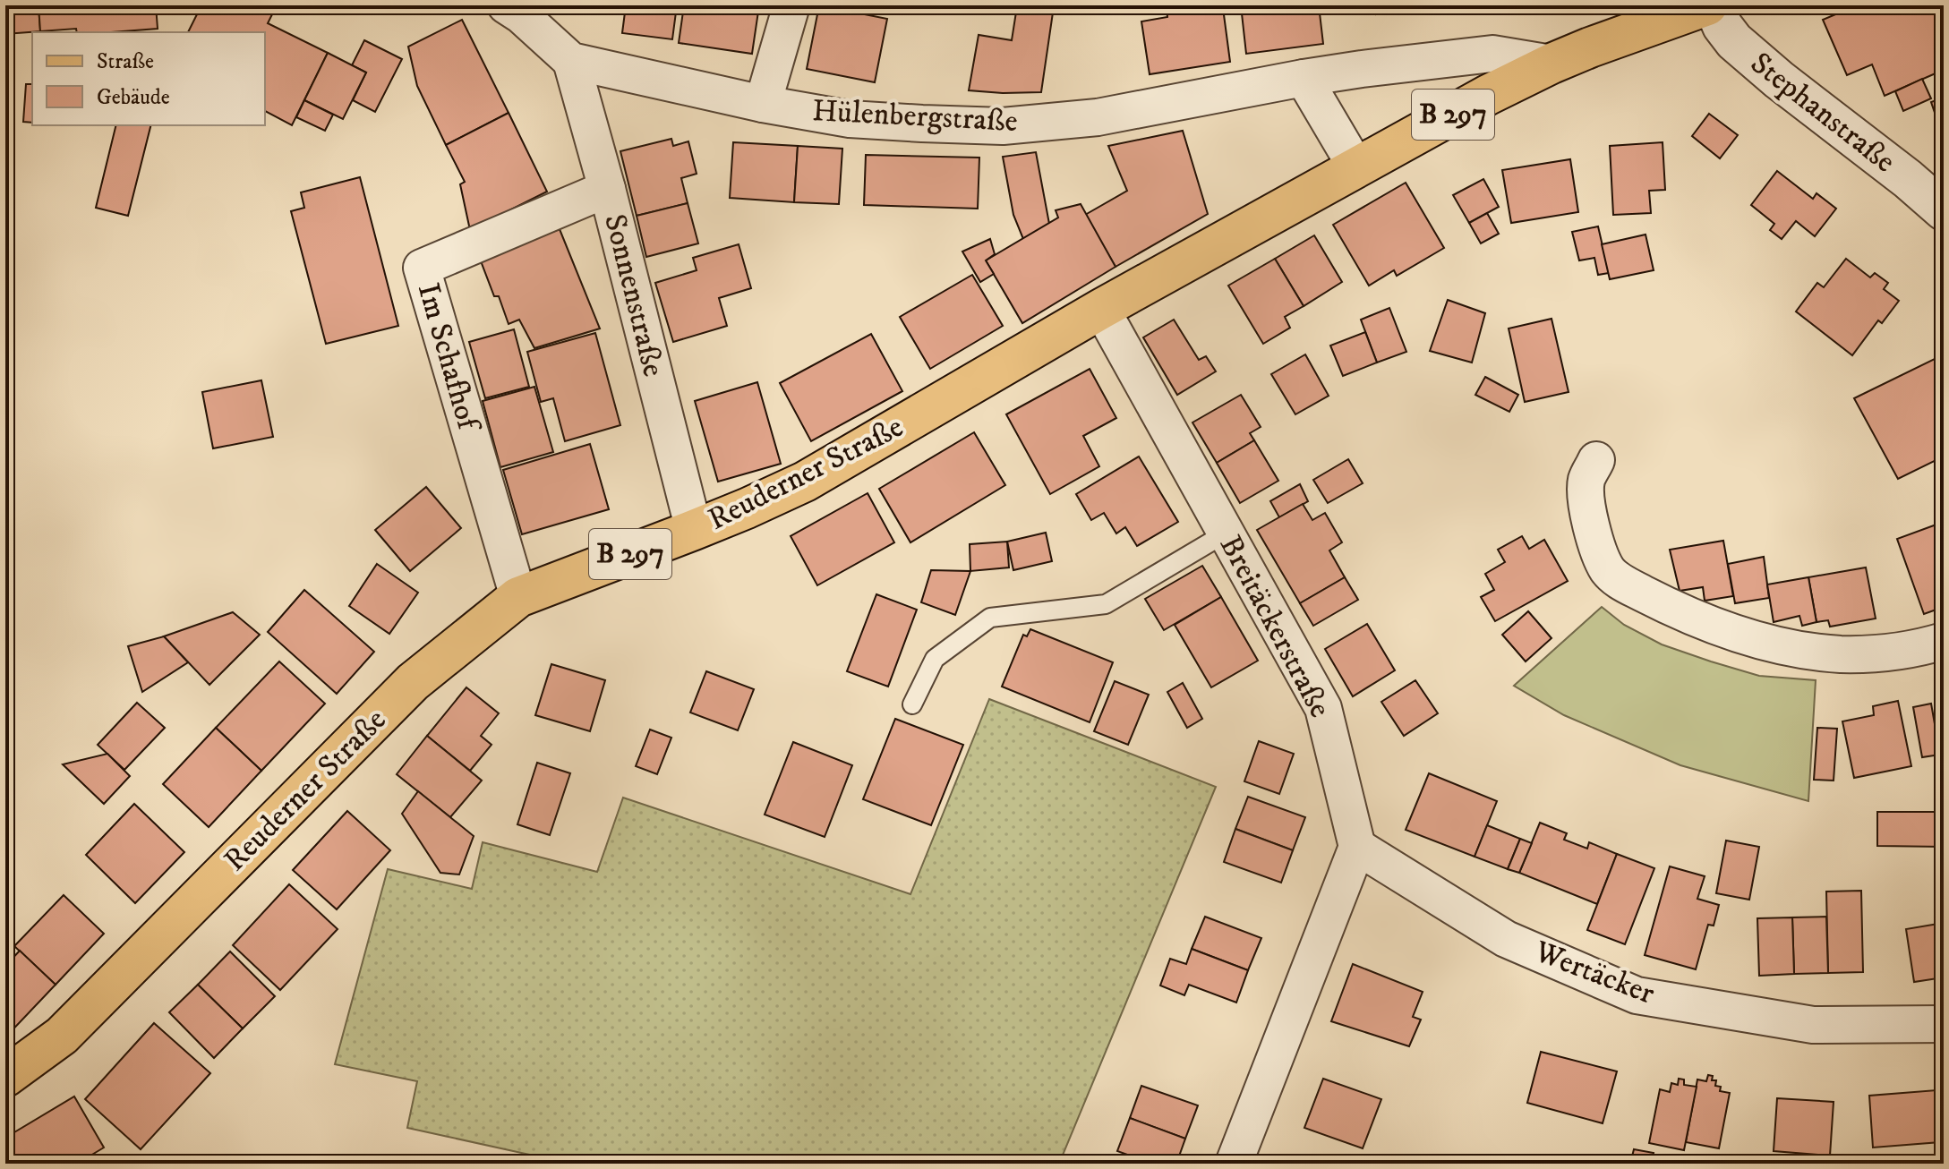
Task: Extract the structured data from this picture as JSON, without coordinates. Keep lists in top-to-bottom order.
{
  "streets": {
    "main road": ["B 297", "Reuderner Straße"],
    "street": [
      "Stephanstraße",
      "Hülenbergstraße",
      "Sonnenstraße",
      "Im Schafhof",
      "Breitäckerstraße",
      "Wertäcker"
    ]
  },
  "crossings": [
    ["Hülenbergstraße", "Sonnenstraße"],
    ["Hülenbergstraße", "Reuderner Straße"],
    ["Sonnenstraße", "Im Schafhof"],
    ["Sonnenstraße", "Reuderner Straße"],
    ["Im Schafhof", "Reuderner Straße"],
    ["Reuderner Straße", "Breitäckerstraße"],
    ["Breitäckerstraße", "Wertäcker"]
  ],
  "legend": ["Straße", "Gebäude"]
}
